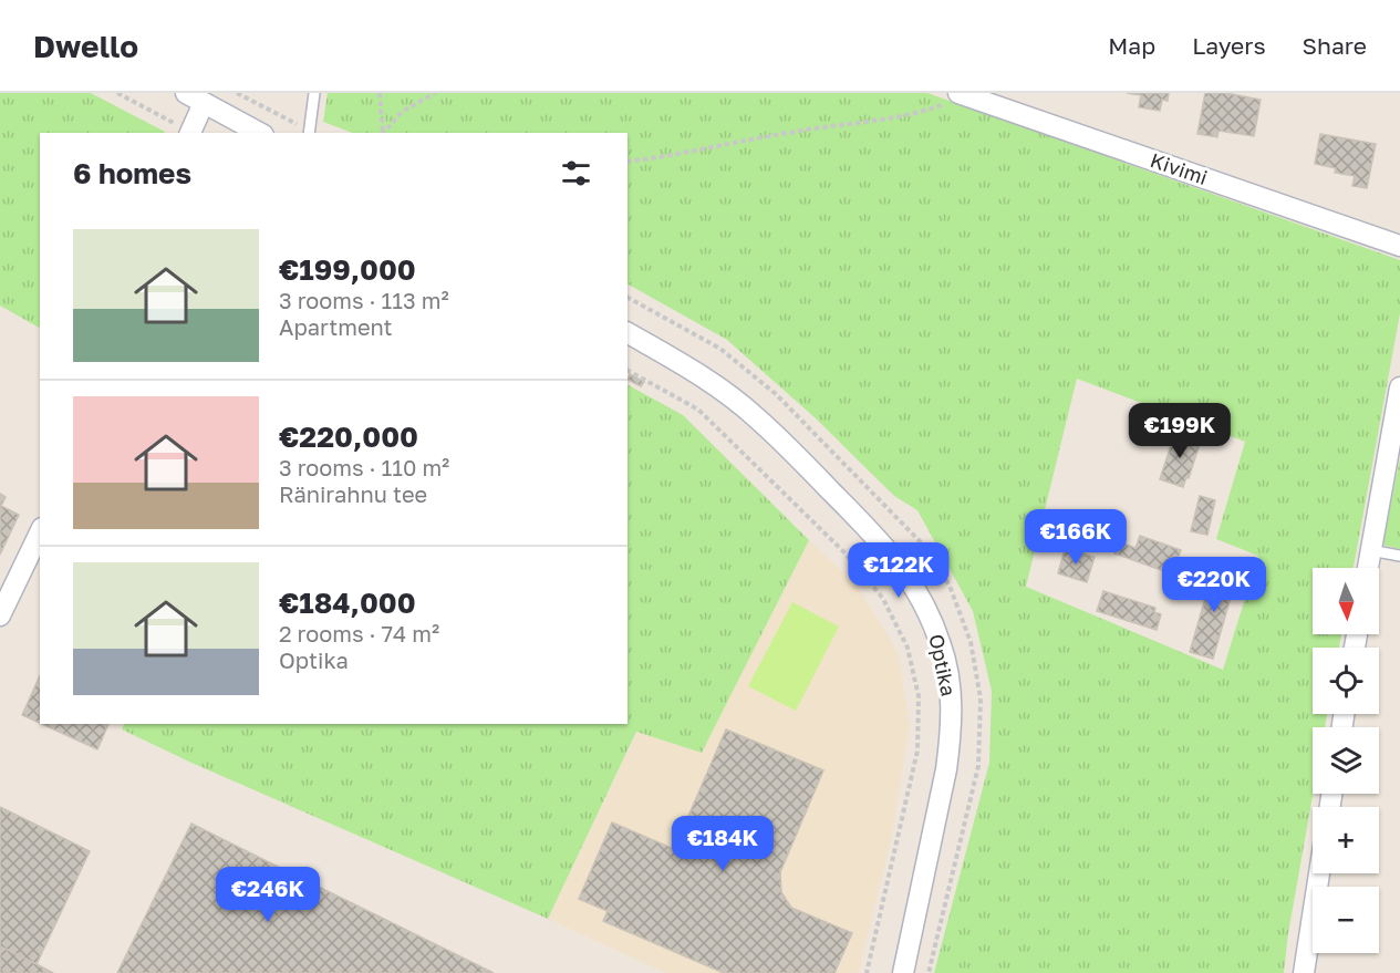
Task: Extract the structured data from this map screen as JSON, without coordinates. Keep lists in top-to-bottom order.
{
  "streets": {
    "street": ["Kivimi", "Optika"]
  },
  "north": "bottom",
  "page": {
    "header": "Dwello",
    "nav": ["Map", "Layers", "Share"],
    "heading": "6 homes",
    "list": [
      {
        "name": "€199,000",
        "note": "3 rooms · 113 m² · Apartment"
      },
      {
        "name": "€220,000",
        "note": "3 rooms · 110 m² · Ränirahnu tee"
      },
      {
        "name": "€184,000",
        "note": "2 rooms · 74 m² · Optika"
      }
    ],
    "price": [
      "€199K",
      "€166K",
      "€122K",
      "€220K",
      "€184K",
      "€246K"
    ],
    "map_buttons": ["+", "−"]
  }
}
